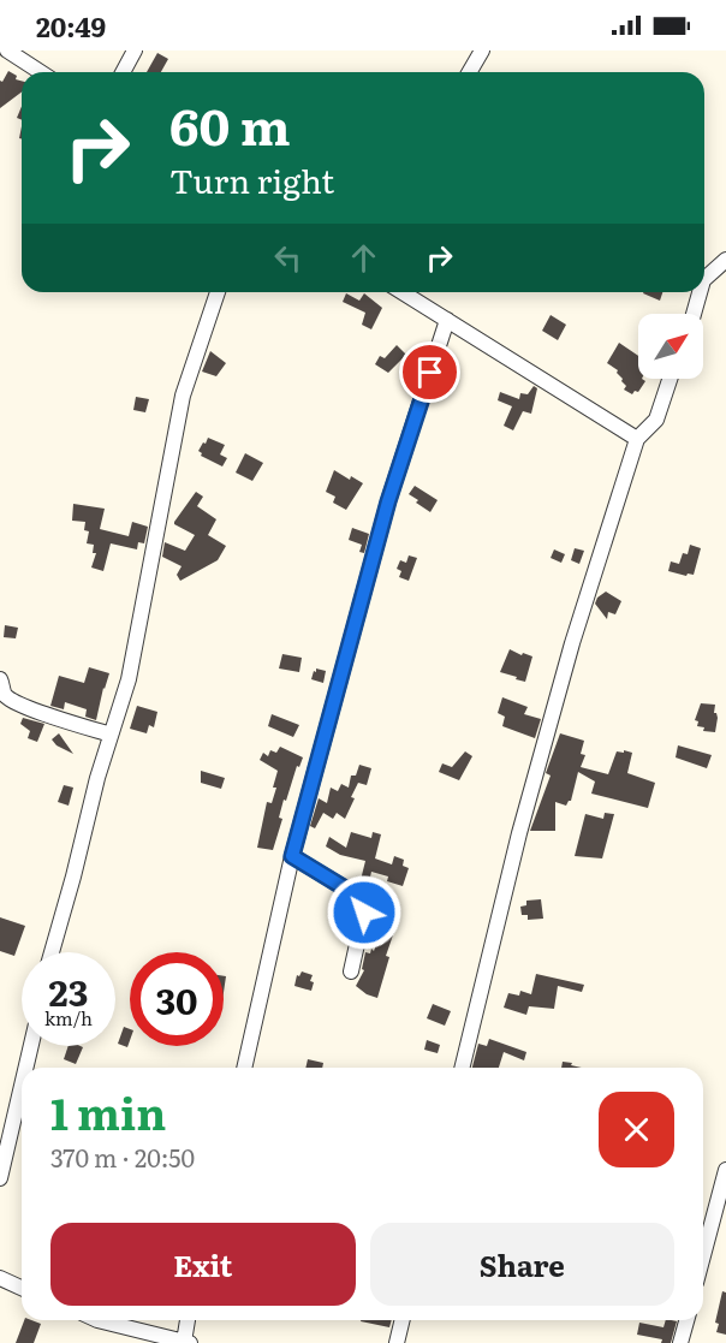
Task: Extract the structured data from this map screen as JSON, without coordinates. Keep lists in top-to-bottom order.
{
  "north": "top right",
  "page": {
    "status": "20:49",
    "turn": ["60 m", "Turn right"],
    "speed": "23 km/h",
    "limit": "30",
    "heading": ["1 min", "370 m · 20:50"],
    "buttons": ["Exit", "Share"]
  }
}
